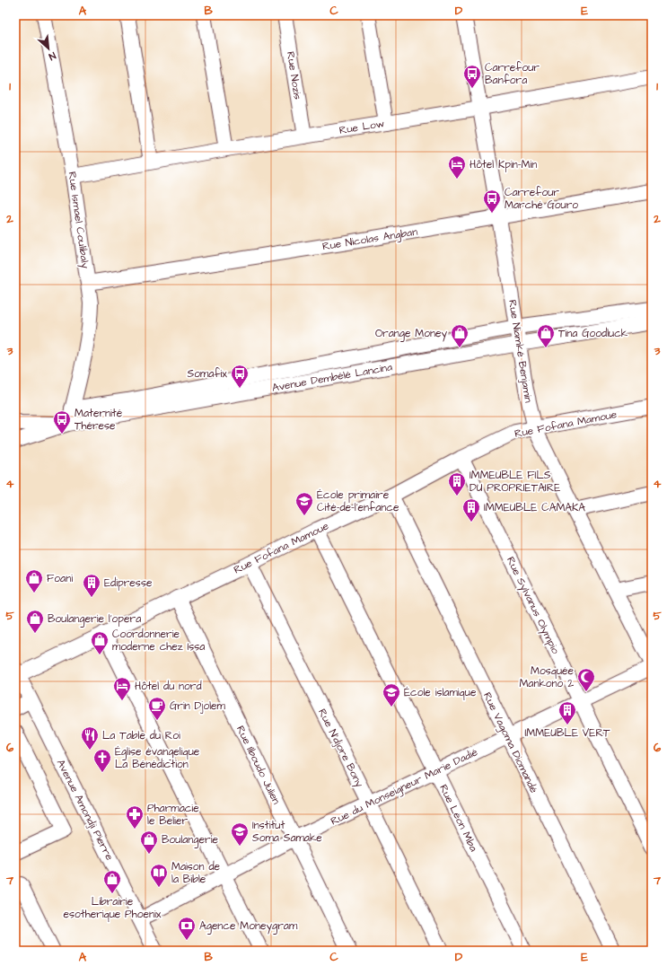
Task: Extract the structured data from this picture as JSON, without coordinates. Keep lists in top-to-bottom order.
{
  "streets": {
    "street": [
      "Rue Nozis",
      "Rue Low",
      "Rue Ismael Coulibaly",
      "Rue Nicolas Angban",
      "Rue Niamké Benjamin",
      "Avenue Dembélé Lancina",
      "Rue Fofana Mamoue",
      "Rue Sylvanus Olympio",
      "Rue Vagoma Diomandé",
      "Rue N'djore Bony",
      "Rue Ilboudo Julien",
      "Rue du Monseigneur Marie Dadié",
      "Avenue Amondji Pierre",
      "Rue Léon Mba"
    ]
  },
  "crossings": [
    ["Rue Nozis", "Rue Low"],
    ["Rue Low", "Rue Ismael Coulibaly"],
    ["Rue Low", "Rue Niamké Benjamin"],
    ["Rue Ismael Coulibaly", "Rue Nicolas Angban"],
    ["Rue Ismael Coulibaly", "Avenue Dembélé Lancina"],
    ["Rue Nicolas Angban", "Rue Niamké Benjamin"],
    ["Rue Niamké Benjamin", "Avenue Dembélé Lancina"],
    ["Rue Niamké Benjamin", "Rue Fofana Mamoue"],
    ["Rue Fofana Mamoue", "Rue Sylvanus Olympio"],
    ["Rue Fofana Mamoue", "Rue Vagoma Diomandé"],
    ["Rue Fofana Mamoue", "Rue N'djore Bony"],
    ["Rue Fofana Mamoue", "Rue Ilboudo Julien"],
    ["Rue Fofana Mamoue", "Avenue Amondji Pierre"],
    ["Rue Fofana Mamoue", "Rue Léon Mba"],
    ["Rue Sylvanus Olympio", "Rue du Monseigneur Marie Dadié"],
    ["Rue Vagoma Diomandé", "Rue du Monseigneur Marie Dadié"],
    ["Rue N'djore Bony", "Rue du Monseigneur Marie Dadié"],
    ["Rue Ilboudo Julien", "Rue du Monseigneur Marie Dadié"],
    ["Rue du Monseigneur Marie Dadié", "Avenue Amondji Pierre"],
    ["Rue du Monseigneur Marie Dadié", "Rue Léon Mba"]
  ],
  "places": {
    "bus stop": [
      "Carrefour Banfora",
      "Carrefour Marché Gouro",
      "Somafix",
      "Maternité Thérese"
    ],
    "hotel": ["Hôtel Kpin-Min", "Hôtel du nord"],
    "shop": [
      "Orange Money",
      "Tina Goodluck",
      "Foani",
      "Boulangerie l'opera",
      "Coordonnerie moderne chez Issa",
      "Boulangerie",
      "Librairie esotherique Phoenix"
    ],
    "building": [
      "IMMEUBLE FILS DU PROPRIETAIRE",
      "IMMEUBLE CAMAKA",
      "Edipresse",
      "IMMEUBLE VERT"
    ],
    "school or university": ["École primaire Cité-de-l'enfance", "École islamique", "Institut Soma Samake"],
    "mosque": ["Mosquée Mankono 2"],
    "cafe": ["Grin Djolem"],
    "restaurant": ["La Table du Roi"],
    "church": ["Église évangelique La Bénédiction"],
    "pharmacy": ["Pharmacie le Belier"],
    "library": ["Maison de la Bible"],
    "bank": ["Agence Moneygram"]
  },
  "north": "bottom right",
  "grid": {
    "columns": [
      "A",
      "B",
      "C",
      "D",
      "E"
    ],
    "rows": [
      "1",
      "2",
      "3",
      "4",
      "5",
      "6",
      "7"
    ]
  }
}
